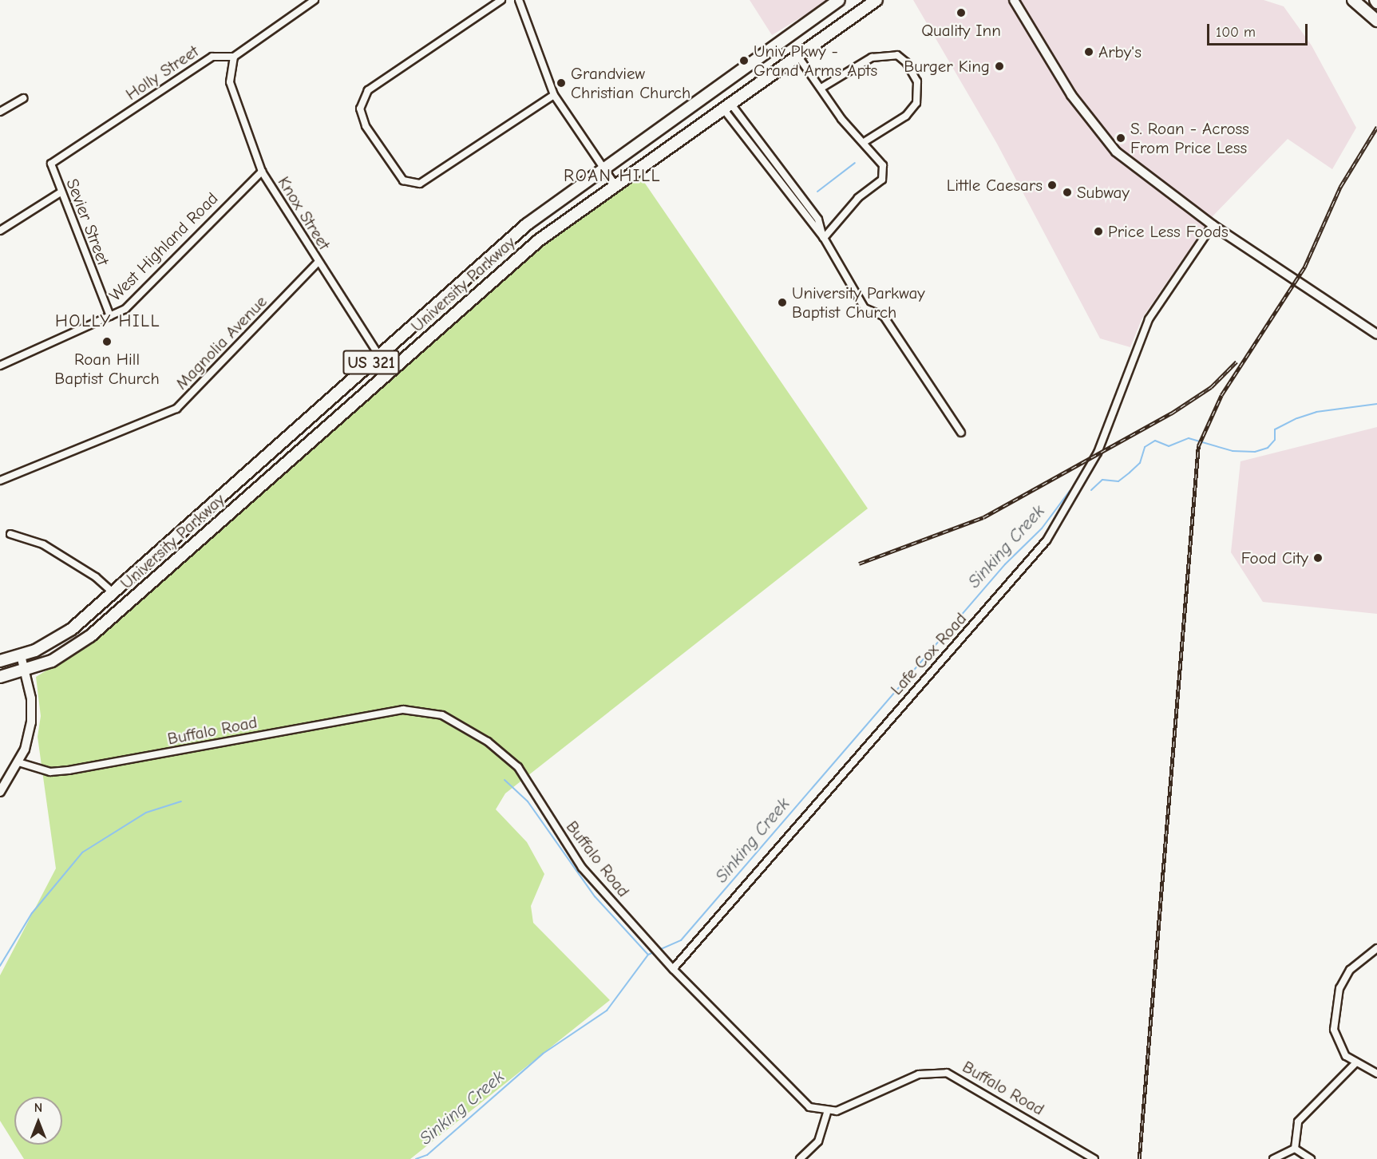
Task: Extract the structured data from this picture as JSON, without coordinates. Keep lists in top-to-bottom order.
{
  "streets": {
    "highway": ["University Parkway", "US 321"],
    "street": [
      "Holly Street",
      "Knox Street",
      "Sevier Street",
      "West Highland Road",
      "Magnolia Avenue",
      "Lafe Cox Road",
      "Buffalo Road"
    ]
  },
  "crossings": [
    ["Holly Street", "Knox Street"],
    ["Holly Street", "Sevier Street"],
    ["Knox Street", "West Highland Road"],
    ["Knox Street", "University Parkway"],
    ["Knox Street", "Magnolia Avenue"],
    ["Sevier Street", "West Highland Road"],
    ["Lafe Cox Road", "Buffalo Road"]
  ],
  "districts": ["ROAN HILL", "HOLLY HILL"],
  "water": ["Sinking Creek"],
  "places": [
    "Quality Inn",
    "Arby's",
    "Univ Pkwy - Grand Arms Apts",
    "Burger King",
    "Grandview Christian Church",
    "S. Roan - Across From Price Less",
    "Little Caesars",
    "Subway",
    "Price Less Foods",
    "University Parkway Baptist Church",
    "Roan Hill Baptist Church",
    "Food City"
  ],
  "scale_bar": "100 m",
  "north": "top"
}
